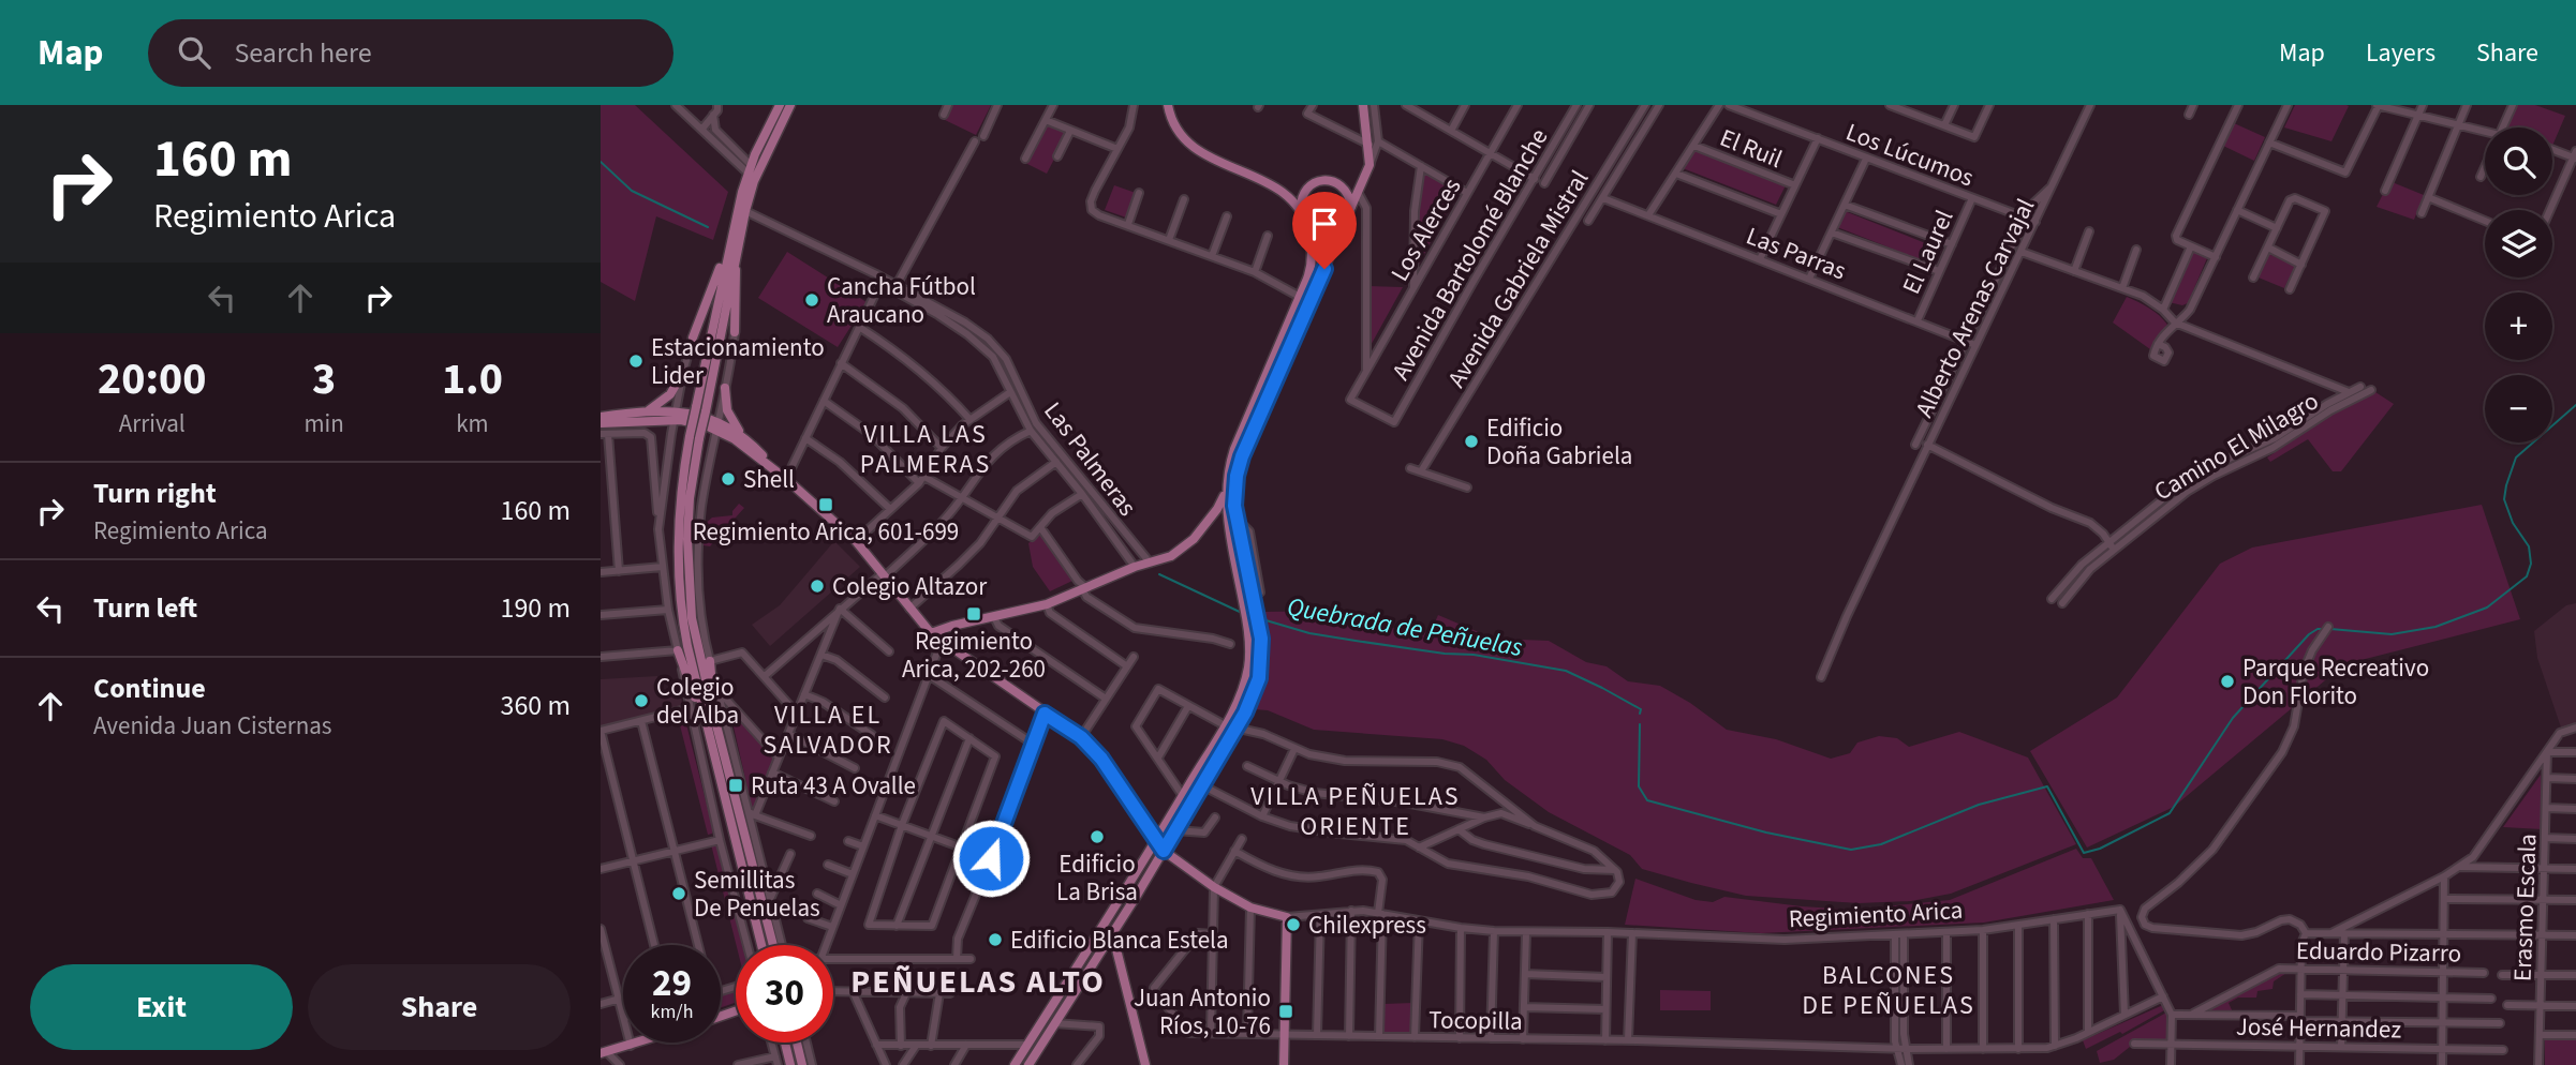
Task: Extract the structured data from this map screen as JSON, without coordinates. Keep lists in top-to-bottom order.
{
  "streets": {
    "street": [
      "El Ruil",
      "Los Lúcumos",
      "Los Alerces",
      "El Laurel",
      "Las Parras",
      "Avenida Bartolomé Blanche",
      "Avenida Gabriela Mistral",
      "Alberto Arenas Carvajal",
      "Camino El Milagro",
      "Las Palmeras",
      "Erasmo Escala",
      "Regimiento Arica",
      "Eduardo Pizarro",
      "Tocopilla",
      "José Hernandez"
    ]
  },
  "crossings": [
    ["Los Lúcumos", "El Laurel"],
    ["Los Lúcumos", "Alberto Arenas Carvajal"],
    ["Los Alerces", "Avenida Bartolomé Blanche"],
    ["El Laurel", "Las Parras"],
    ["Las Parras", "Avenida Gabriela Mistral"],
    ["Las Parras", "Alberto Arenas Carvajal"]
  ],
  "districts": [
    "VILLA LAS PALMERAS",
    "VILLA EL SALVADOR",
    "VILLA PEÑUELAS ORIENTE",
    "BALCONES DE PEÑUELAS",
    "PEÑUELAS ALTO"
  ],
  "water": ["Quebrada de Peñuelas"],
  "places": {
    "other": [
      "Cancha Fútbol Araucano",
      "Estacionamiento Lider",
      "Edificio Doña Gabriela",
      "Shell",
      "Colegio Altazor",
      "Parque Recreativo Don Florito",
      "Colegio del Alba",
      "Edificio La Brisa",
      "Semillitas De Penuelas",
      "Chilexpress",
      "Edificio Blanca Estela"
    ],
    "transit": [
      "Regimiento Arica, 601-699",
      "Regimiento Arica, 202-260",
      "Ruta 43 A Ovalle",
      "Juan Antonio Ríos, 10-76"
    ]
  },
  "page": {
    "header": "Map",
    "search": "Search here",
    "nav": ["Map", "Layers", "Share"],
    "turn": ["160 m", "Regimiento Arica"],
    "map_buttons": ["+", "−"],
    "eta": [
      "20:00",
      "Arrival",
      "3",
      "min",
      "1.0",
      "km"
    ],
    "list": [
      {
        "name": "Turn right",
        "note": "Regimiento Arica",
        "value": "160 m"
      },
      {
        "name": "Turn left",
        "value": "190 m"
      },
      {
        "name": "Continue",
        "note": "Avenida Juan Cisternas",
        "value": "360 m"
      }
    ],
    "speed": "29 km/h",
    "limit": "30",
    "buttons": ["Exit", "Share"]
  }
}
